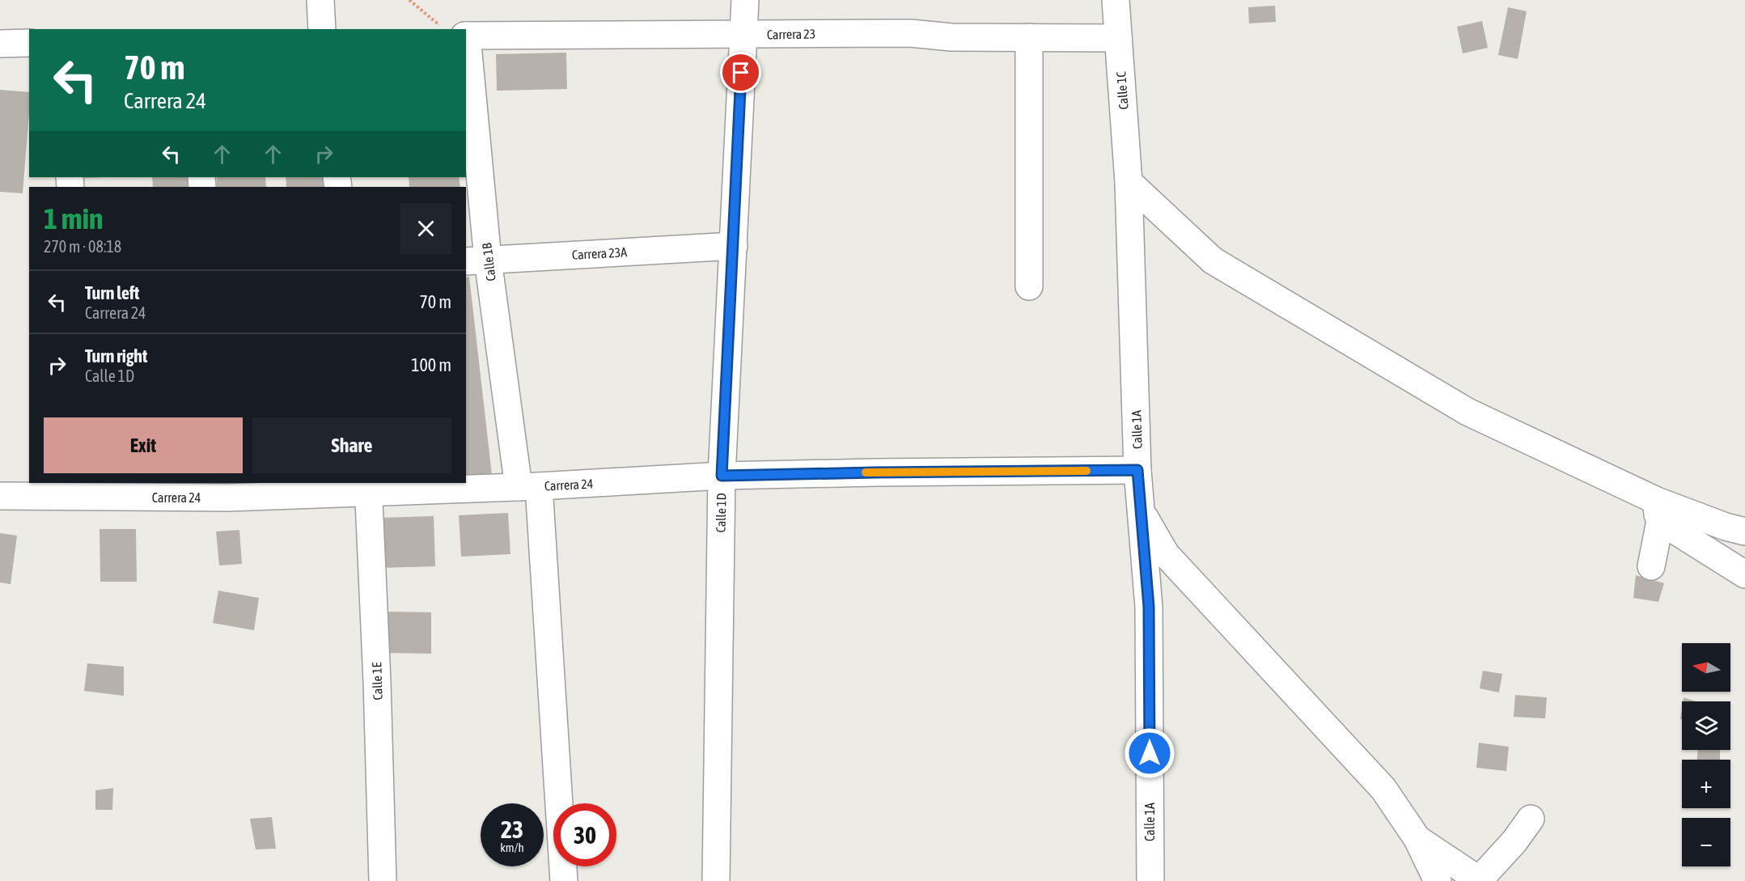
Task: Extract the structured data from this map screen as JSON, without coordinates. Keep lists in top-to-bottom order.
{
  "streets": {
    "street": [
      "Carrera 23",
      "Calle 1C",
      "Carrera 23A",
      "Calle 1B",
      "Calle 1A",
      "Carrera 24",
      "Calle 1D",
      "Calle 1E"
    ]
  },
  "crossings": [
    ["Carrera 23", "Calle 1C"],
    ["Carrera 23", "Calle 1D"],
    ["Calle 1C", "Calle 1A"],
    ["Carrera 23A", "Calle 1B"],
    ["Carrera 23A", "Calle 1D"],
    ["Calle 1B", "Carrera 24"],
    ["Calle 1A", "Carrera 24"],
    ["Carrera 24", "Calle 1D"],
    ["Carrera 24", "Calle 1E"]
  ],
  "north": "left",
  "page": {
    "turn": ["70 m", "Carrera 24"],
    "heading": ["1 min", "270 m · 08:18"],
    "list": [
      {
        "name": "Turn left",
        "note": "Carrera 24",
        "value": "70 m"
      },
      {
        "name": "Turn right",
        "note": "Calle 1D",
        "value": "100 m"
      }
    ],
    "buttons": ["Exit", "Share"],
    "map_buttons": ["+", "−"],
    "speed": "23 km/h",
    "limit": "30"
  }
}
